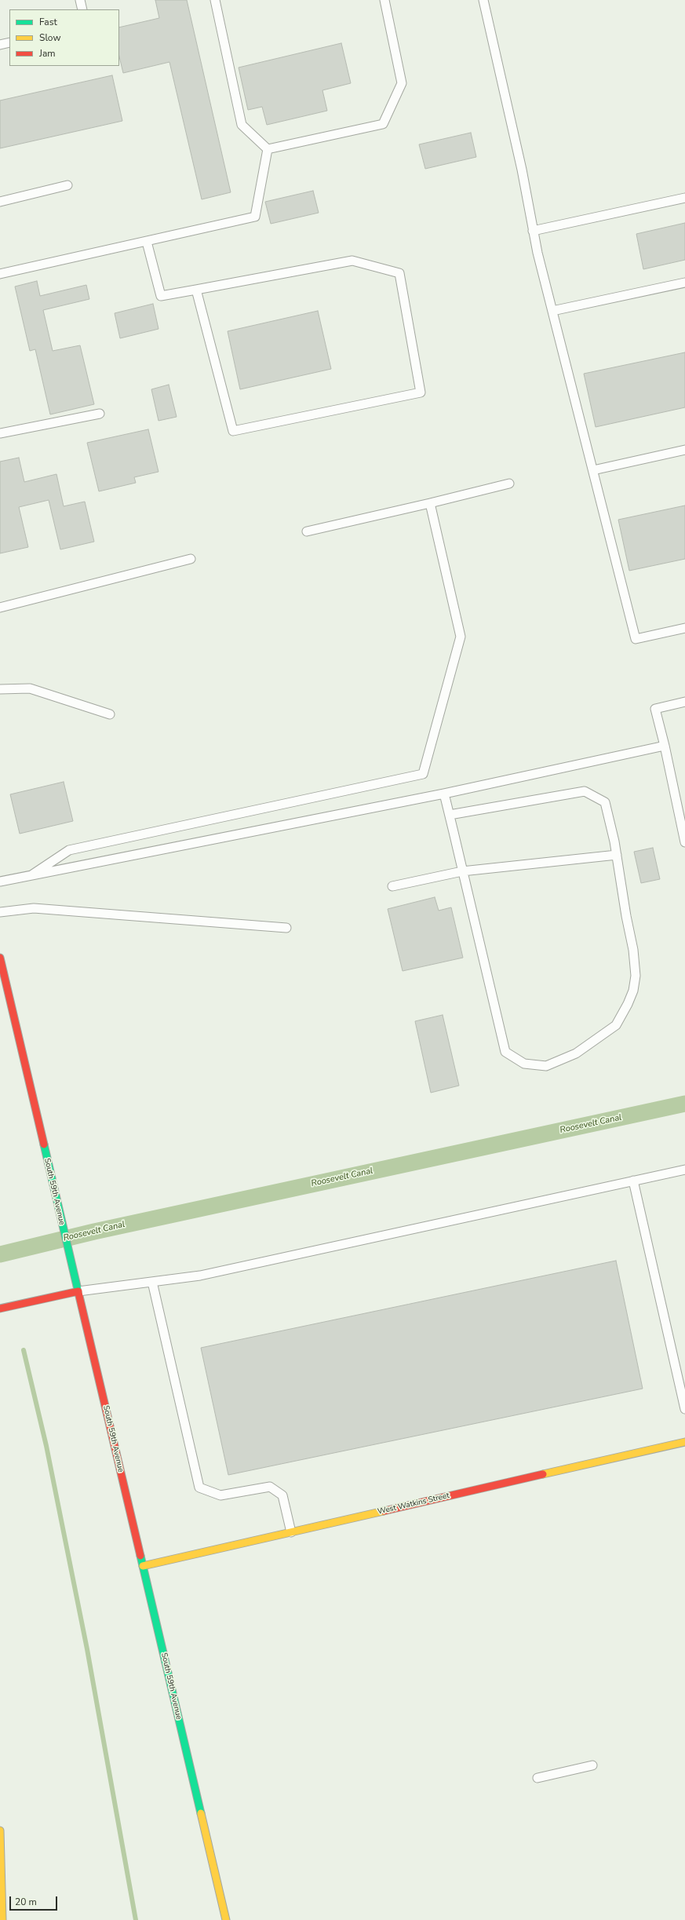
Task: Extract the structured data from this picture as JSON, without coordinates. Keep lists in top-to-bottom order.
{
  "streets": {
    "main road": ["South 59th Avenue", "West Watkins Street"]
  },
  "crossings": [
    ["South 59th Avenue", "West Watkins Street"]
  ],
  "water": ["Roosevelt Canal"],
  "legend": ["Fast", "Slow", "Jam"],
  "scale_bar": "20 m"
}
